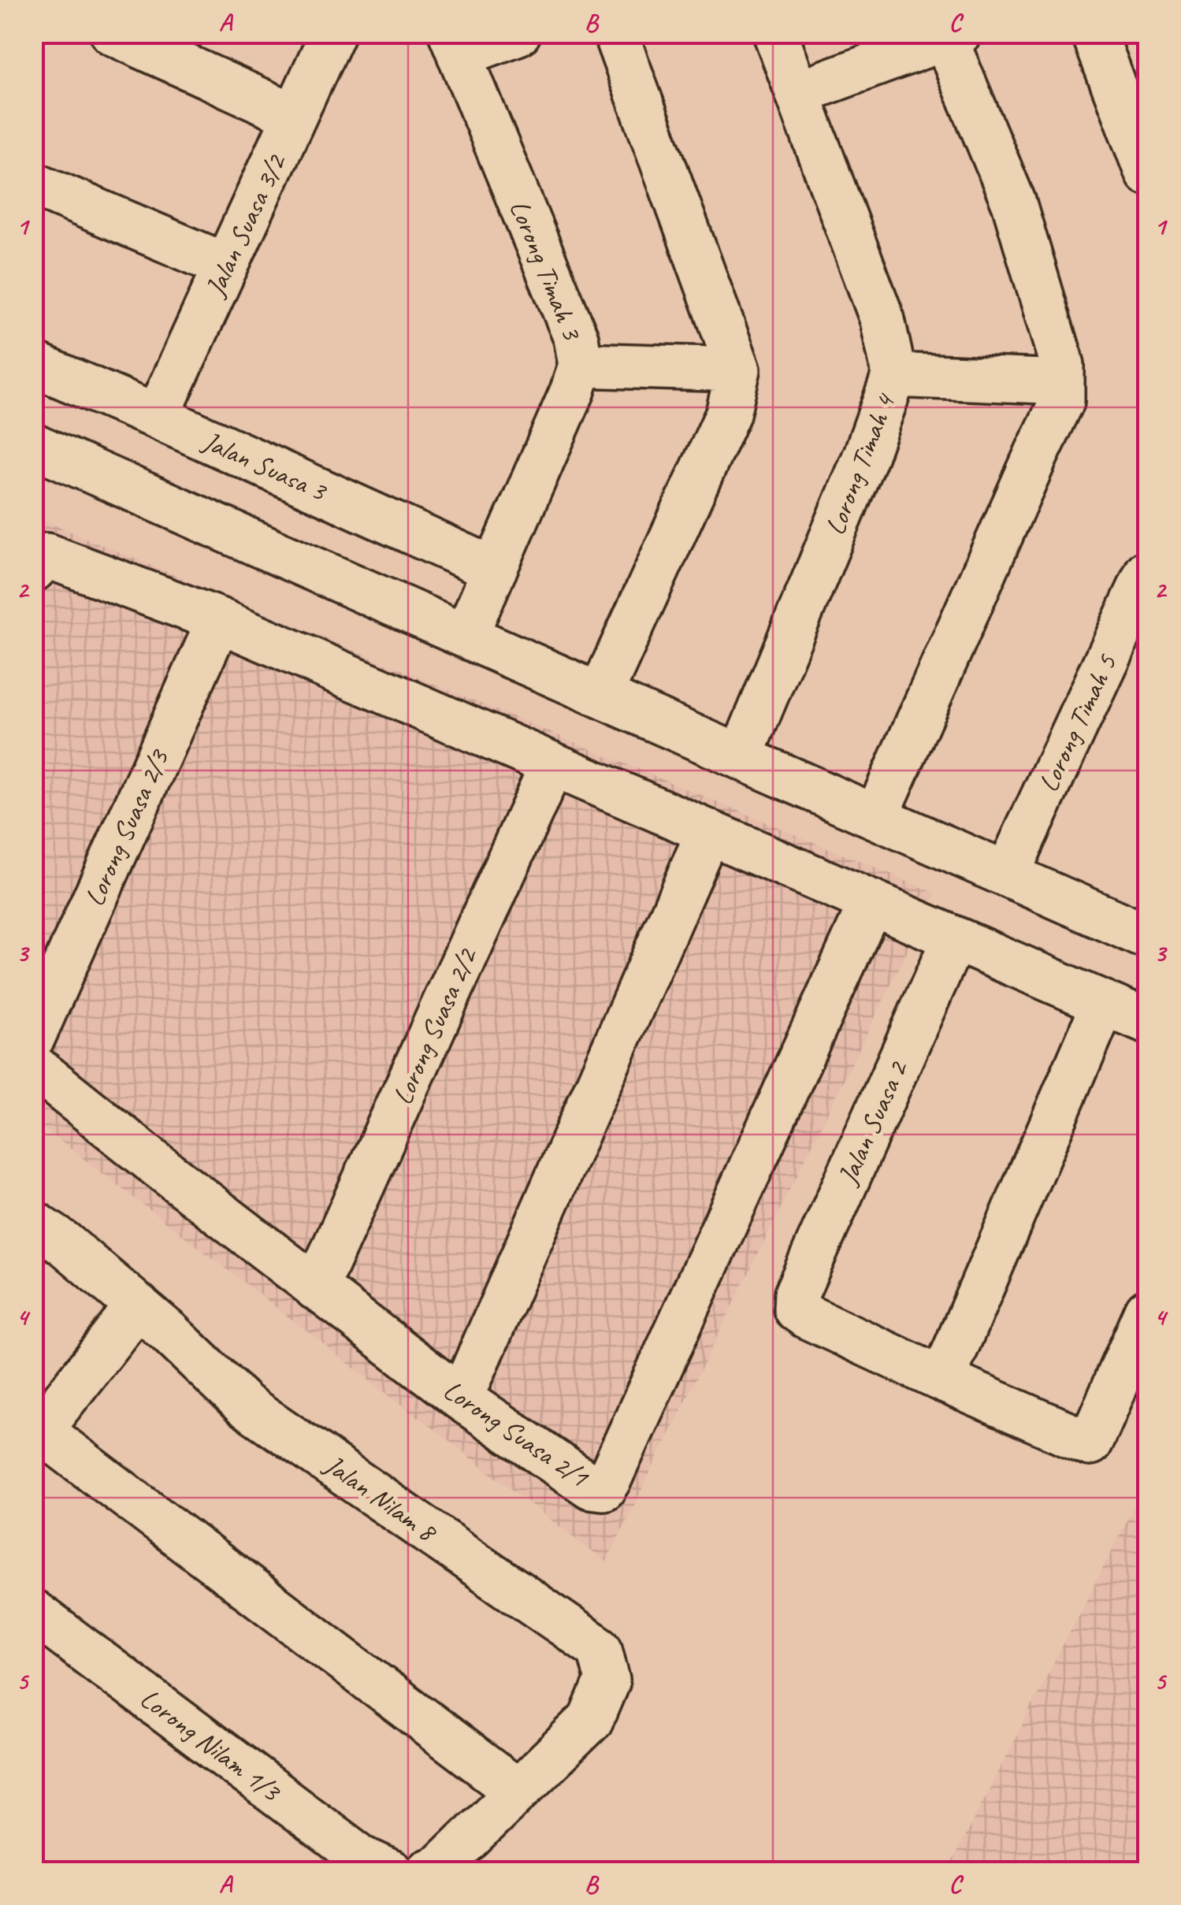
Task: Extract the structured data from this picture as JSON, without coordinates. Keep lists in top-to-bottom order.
{
  "streets": {
    "street": [
      "Jalan Suasa 3/2",
      "Lorong Timah 3",
      "Lorong Timah 4",
      "Jalan Suasa 3",
      "Lorong Timah 5",
      "Lorong Suasa 2/3",
      "Lorong Suasa 2/2",
      "Jalan Suasa 2",
      "Lorong Suasa 2/1",
      "Jalan Nilam 8",
      "Lorong Nilam 1/3"
    ]
  },
  "crossings": [
    ["Jalan Suasa 3/2", "Jalan Suasa 3"],
    ["Lorong Timah 3", "Jalan Suasa 3"],
    ["Lorong Suasa 2/2", "Lorong Suasa 2/1"]
  ],
  "grid": {
    "columns": ["A", "B", "C"],
    "rows": [
      "1",
      "2",
      "3",
      "4",
      "5"
    ]
  }
}
